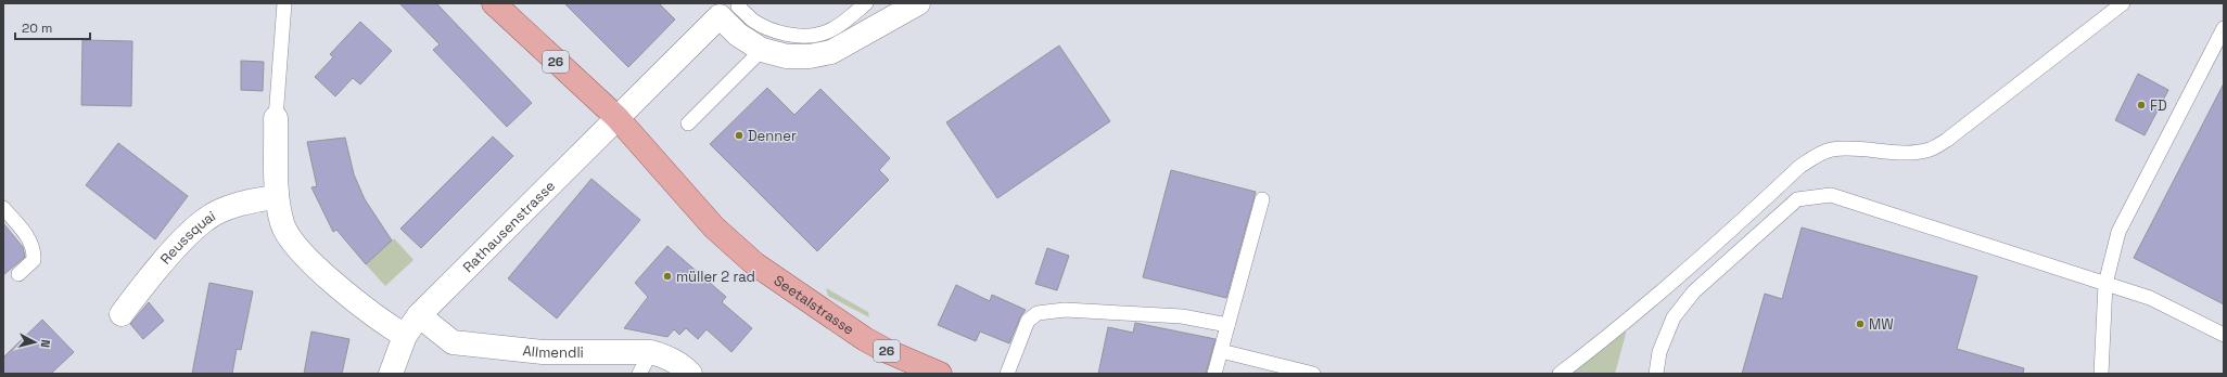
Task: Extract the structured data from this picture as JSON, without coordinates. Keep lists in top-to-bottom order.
{
  "streets": {
    "main road": ["26", "Seetalstrasse"],
    "street": ["Rathausenstrasse", "Reussquai", "Allmendli"]
  },
  "crossings": [
    ["Rathausenstrasse", "Seetalstrasse"],
    ["Rathausenstrasse", "Allmendli"]
  ],
  "places": [
    "FD",
    "Denner",
    "müller 2 rad",
    "MW"
  ],
  "scale_bar": "20 m",
  "north": "right"
}
